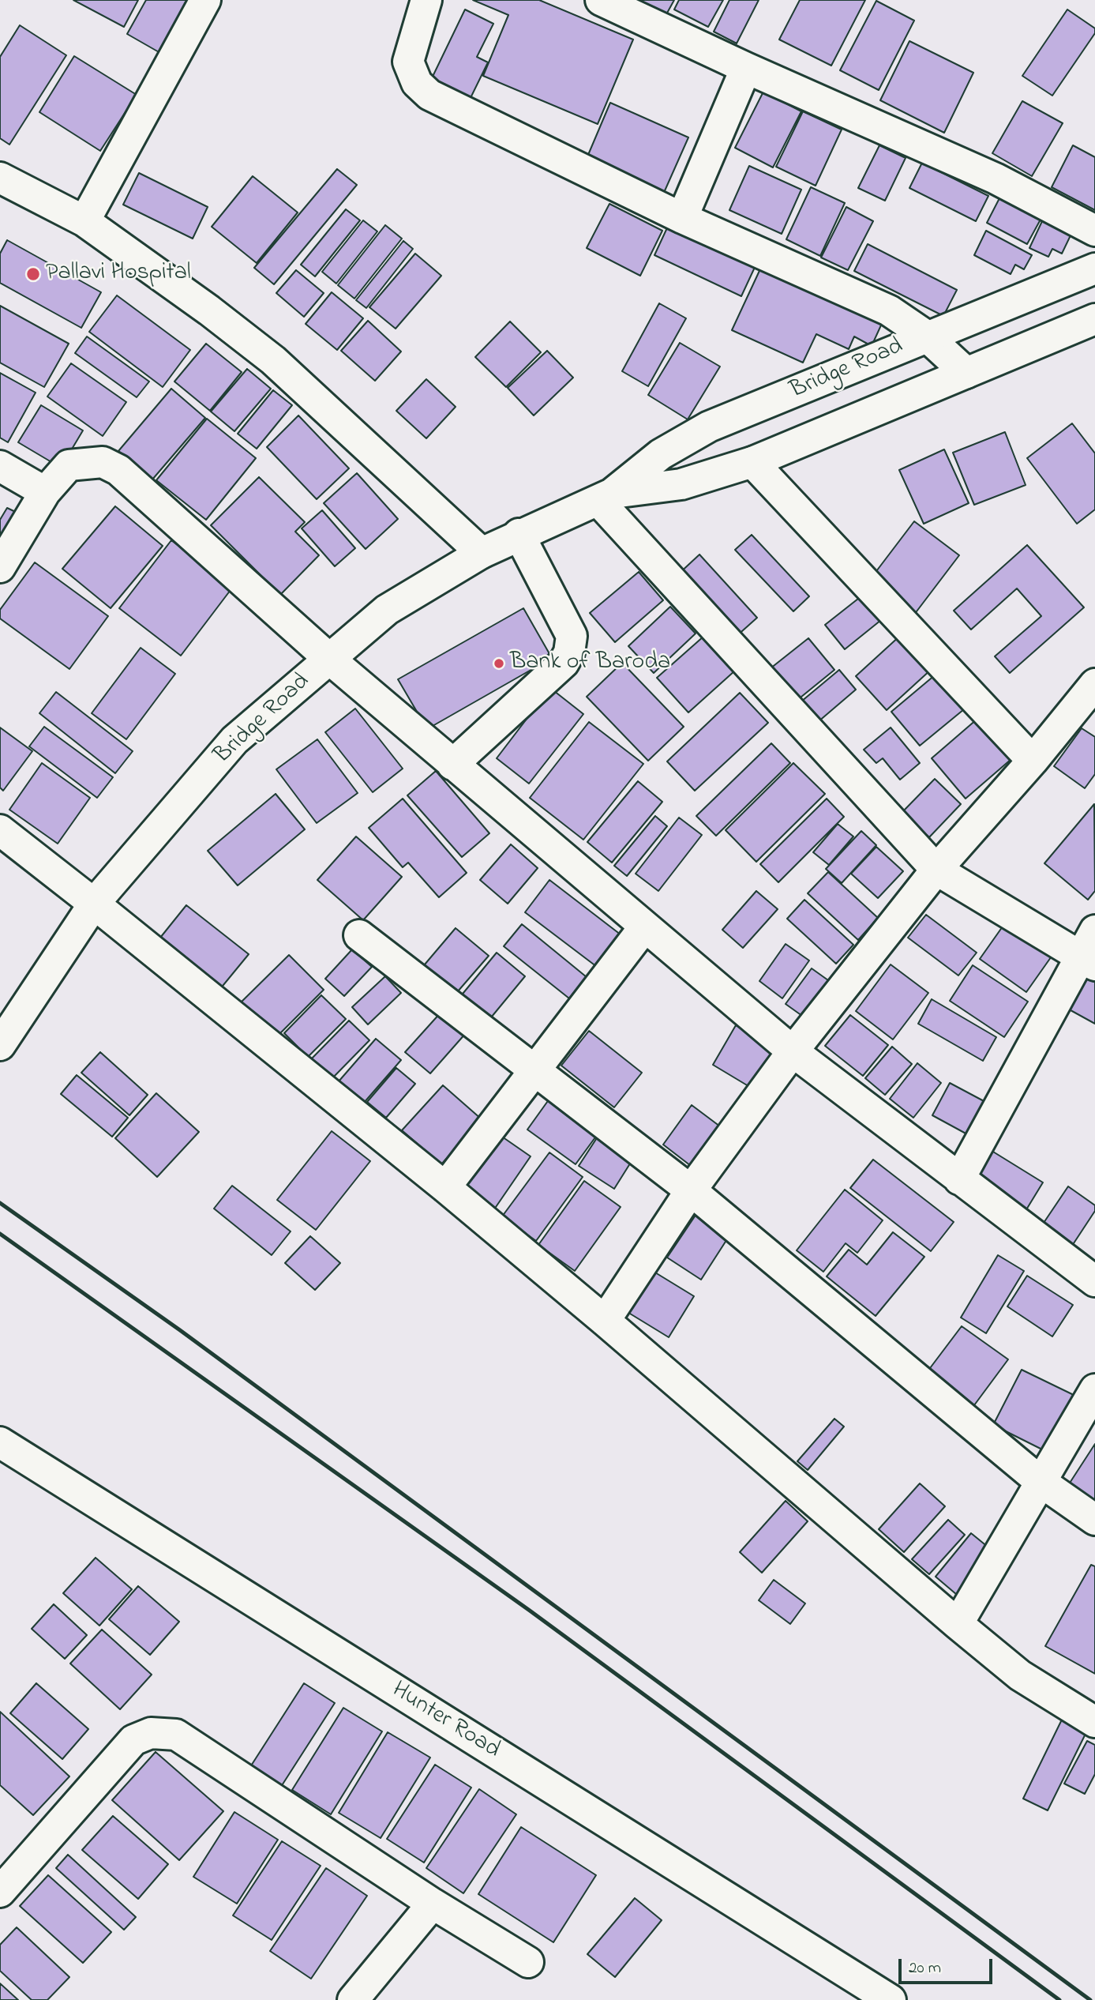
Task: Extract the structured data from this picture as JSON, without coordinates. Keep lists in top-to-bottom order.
{
  "streets": {
    "street": ["Bridge Road", "Hunter Road"]
  },
  "places": ["Pallavi Hospital", "Bank of Baroda"],
  "scale_bar": "20 m"
}
